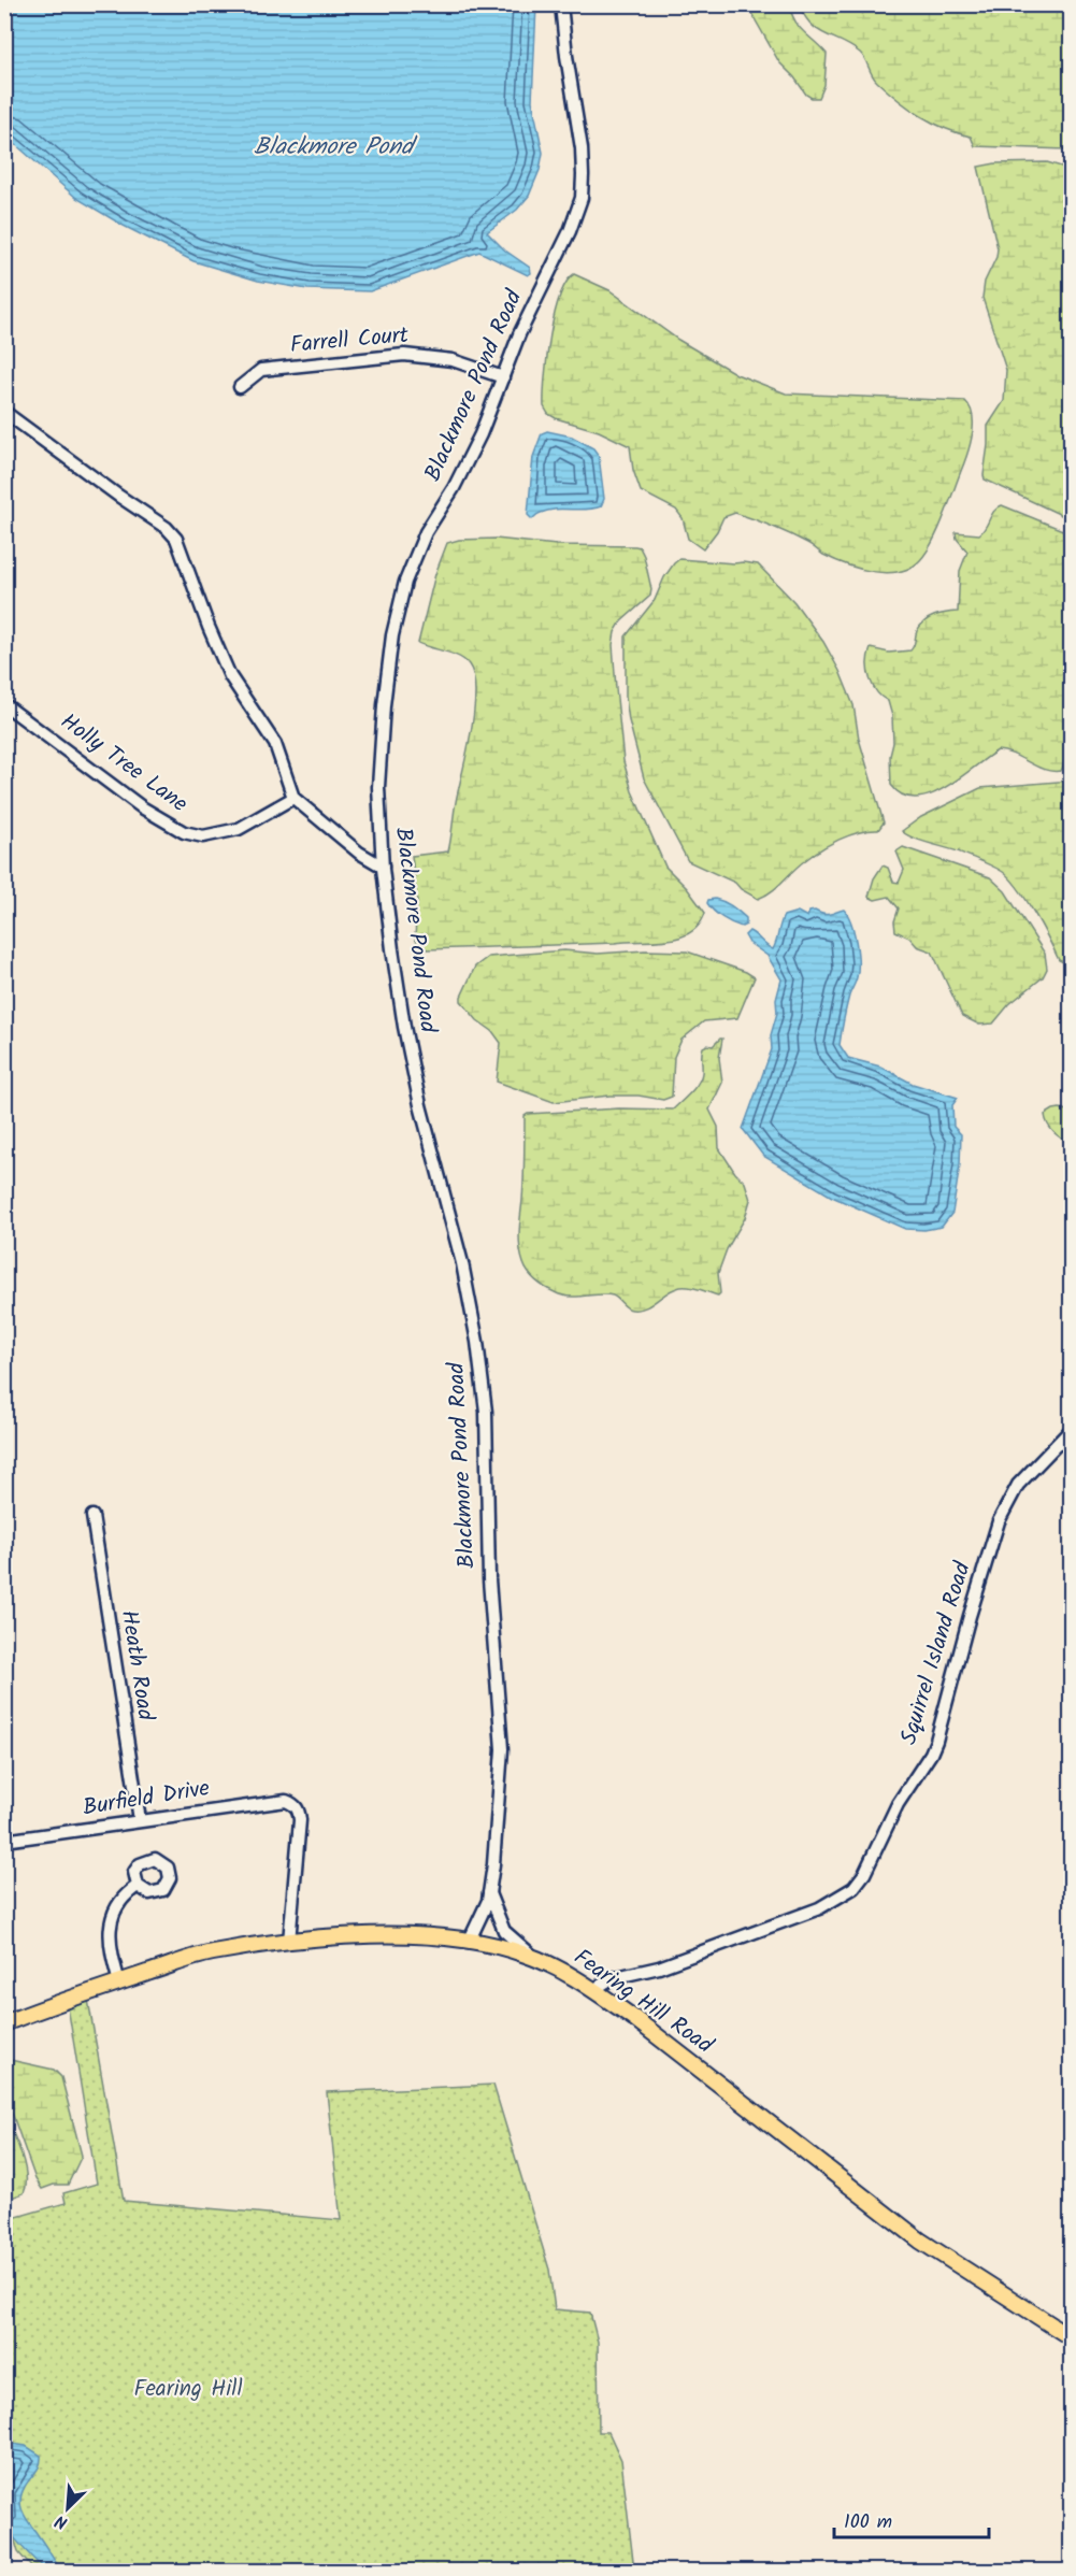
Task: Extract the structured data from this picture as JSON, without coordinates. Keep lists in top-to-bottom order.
{
  "streets": {
    "main road": ["Fearing Hill Road"],
    "street": [
      "Farrell Court",
      "Blackmore Pond Road",
      "Holly Tree Lane",
      "Squirrel Island Road",
      "Heath Road",
      "Burfield Drive"
    ]
  },
  "crossings": [
    ["Farrell Court", "Blackmore Pond Road"],
    ["Blackmore Pond Road", "Fearing Hill Road"],
    ["Squirrel Island Road", "Fearing Hill Road"],
    ["Heath Road", "Burfield Drive"],
    ["Burfield Drive", "Fearing Hill Road"]
  ],
  "water": ["Blackmore Pond"],
  "parks": ["Fearing Hill"],
  "scale_bar": "100 m",
  "north": "bottom left"
}
